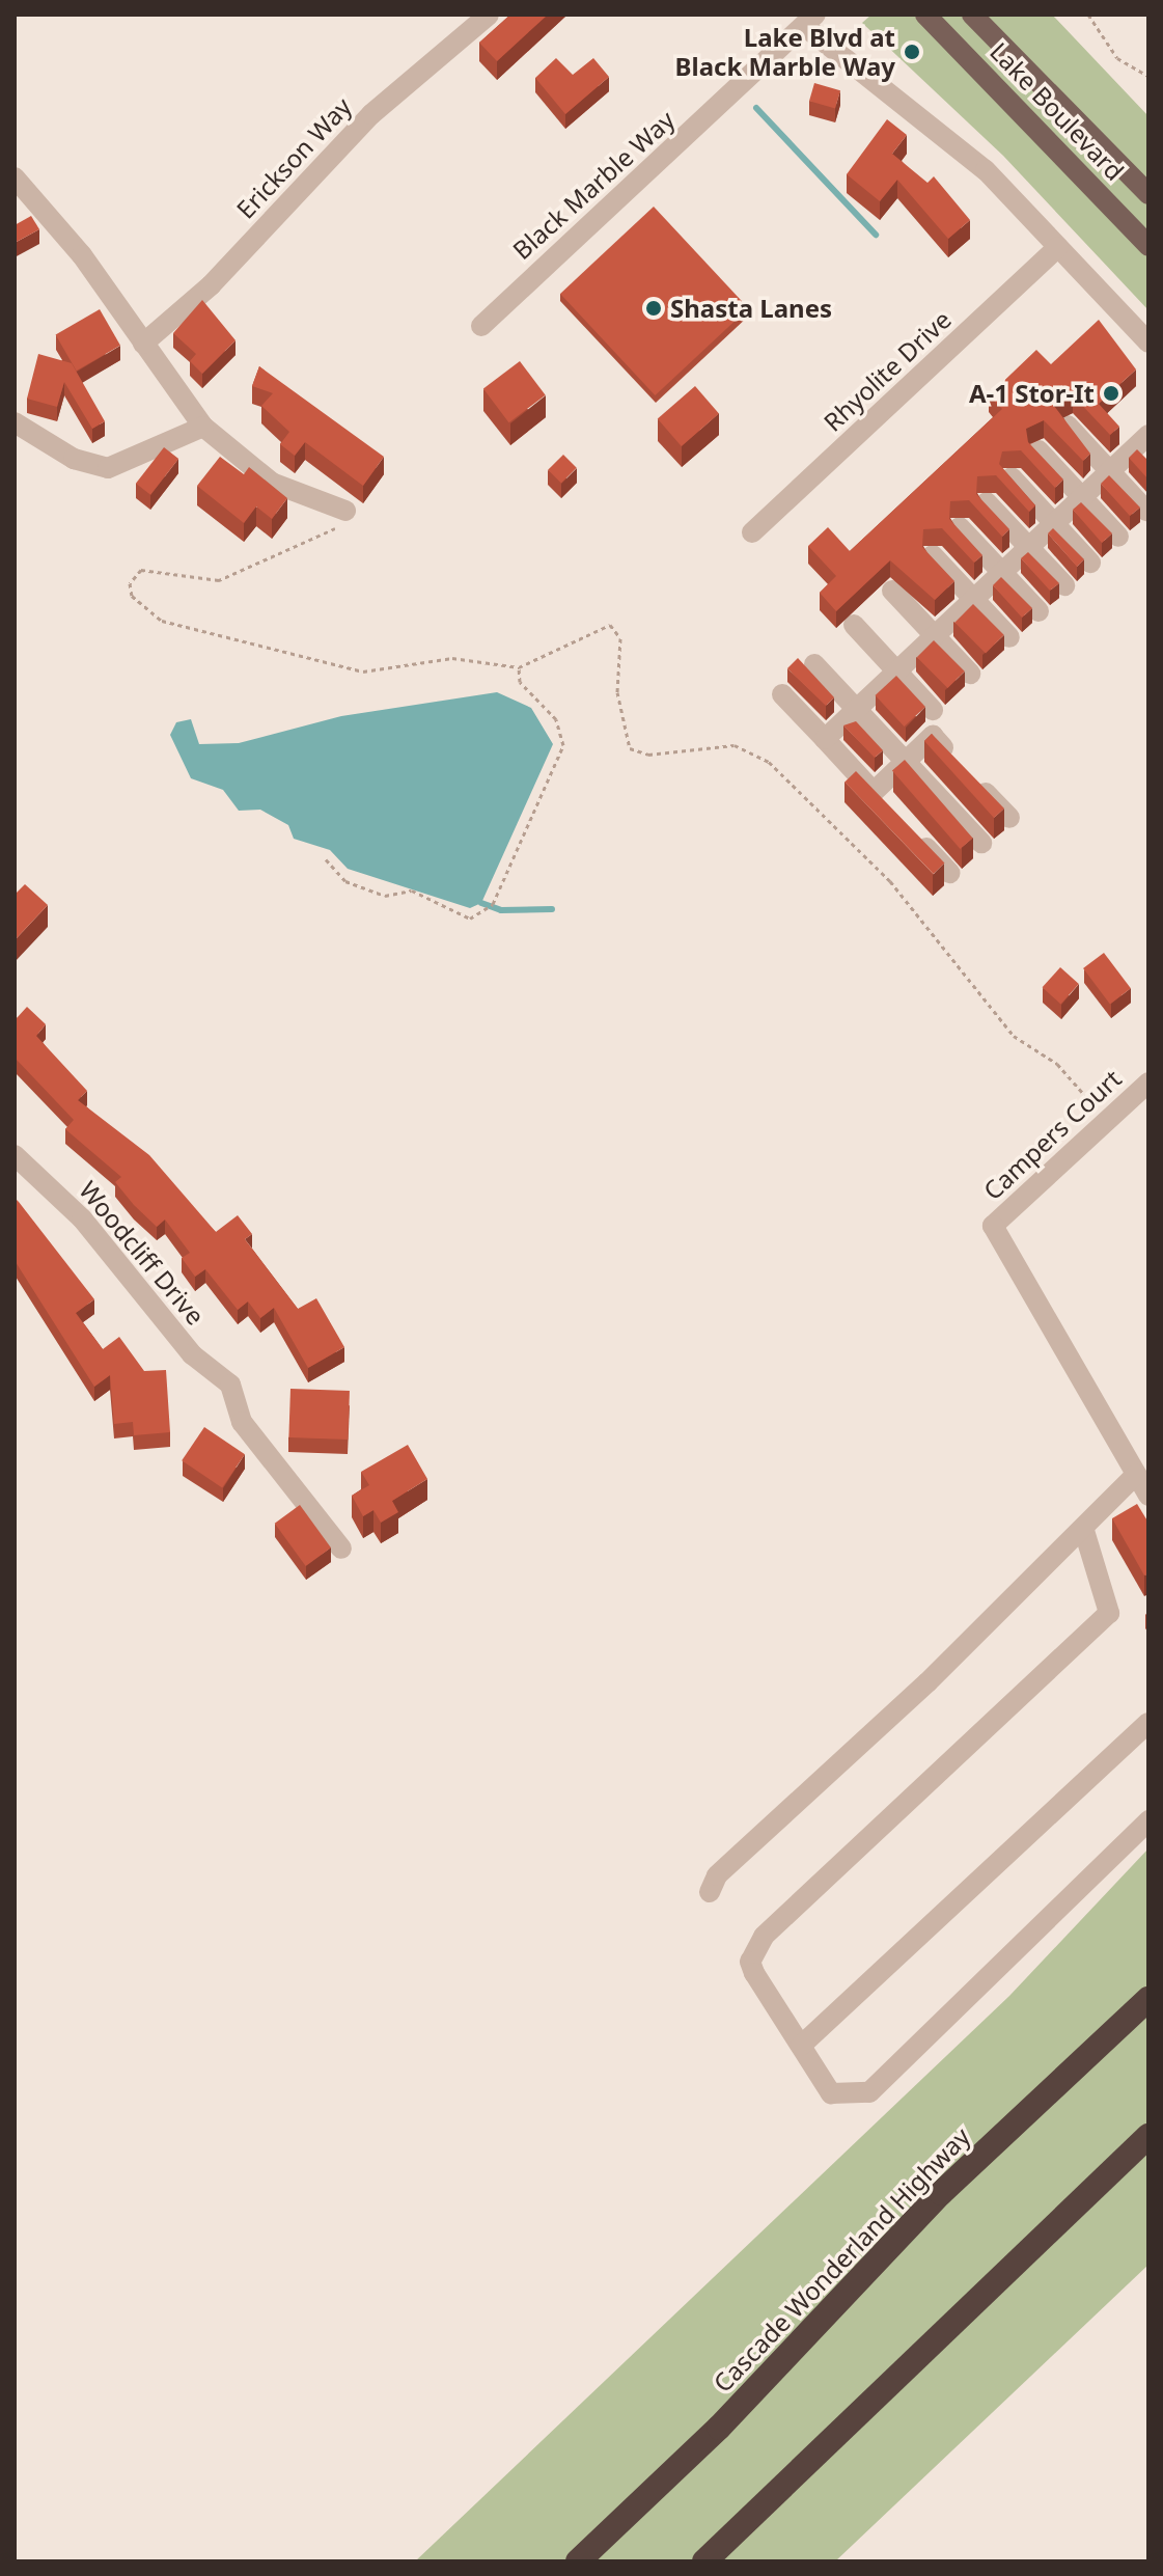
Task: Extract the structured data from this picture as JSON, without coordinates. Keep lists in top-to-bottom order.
{
  "streets": {
    "highway": ["Cascade Wonderland Highway"],
    "main road": ["Lake Boulevard"],
    "street": [
      "Erickson Way",
      "Black Marble Way",
      "Rhyolite Drive",
      "Campers Court",
      "Woodcliff Drive"
    ]
  },
  "places": ["Lake Blvd at Black Marble Way", "Shasta Lanes", "A-1 Stor-It"]
}
